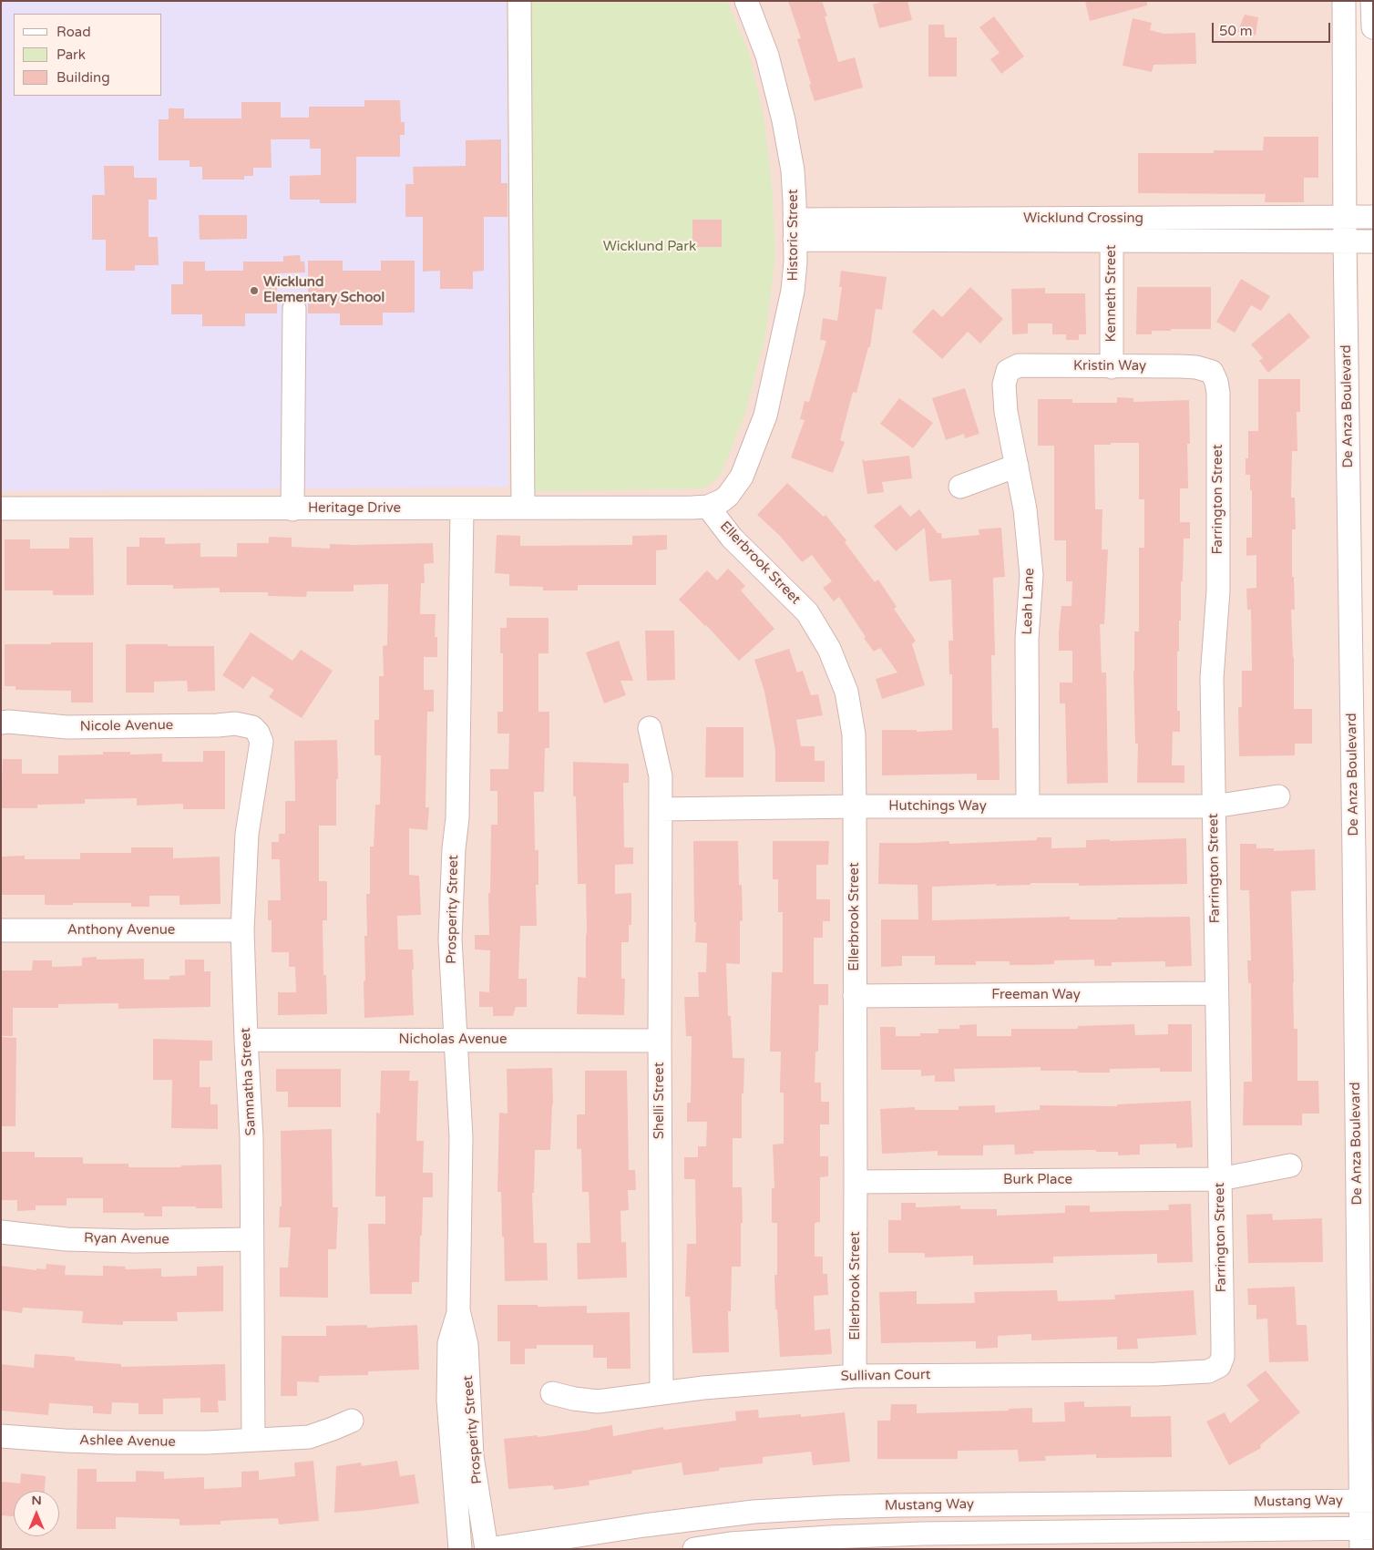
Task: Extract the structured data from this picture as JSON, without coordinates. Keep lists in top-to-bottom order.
{
  "streets": {
    "street": [
      "Wicklund Crossing",
      "Historic Street",
      "Kenneth Street",
      "Kristin Way",
      "De Anza Boulevard",
      "Farrington Street",
      "Heritage Drive",
      "Ellerbrook Street",
      "Leah Lane",
      "Nicole Avenue",
      "Hutchings Way",
      "Prosperity Street",
      "Anthony Avenue",
      "Freeman Way",
      "Nicholas Avenue",
      "Samnatha Street",
      "Shelli Street",
      "Burk Place",
      "Ryan Avenue",
      "Sullivan Court",
      "Ashlee Avenue",
      "Mustang Way"
    ]
  },
  "crossings": [
    ["Wicklund Crossing", "Historic Street"],
    ["Wicklund Crossing", "Kenneth Street"],
    ["Wicklund Crossing", "De Anza Boulevard"],
    ["Historic Street", "Heritage Drive"],
    ["Historic Street", "Ellerbrook Street"],
    ["Kenneth Street", "Kristin Way"],
    ["Kristin Way", "Farrington Street"],
    ["Kristin Way", "Leah Lane"],
    ["De Anza Boulevard", "Mustang Way"],
    ["Farrington Street", "Hutchings Way"],
    ["Farrington Street", "Freeman Way"],
    ["Farrington Street", "Burk Place"],
    ["Farrington Street", "Sullivan Court"],
    ["Heritage Drive", "Ellerbrook Street"],
    ["Heritage Drive", "Prosperity Street"],
    ["Ellerbrook Street", "Hutchings Way"],
    ["Ellerbrook Street", "Freeman Way"],
    ["Ellerbrook Street", "Burk Place"],
    ["Ellerbrook Street", "Sullivan Court"],
    ["Leah Lane", "Hutchings Way"],
    ["Nicole Avenue", "Samnatha Street"],
    ["Hutchings Way", "Shelli Street"],
    ["Prosperity Street", "Nicholas Avenue"],
    ["Prosperity Street", "Mustang Way"],
    ["Anthony Avenue", "Samnatha Street"],
    ["Nicholas Avenue", "Samnatha Street"],
    ["Nicholas Avenue", "Shelli Street"],
    ["Samnatha Street", "Ryan Avenue"],
    ["Samnatha Street", "Ashlee Avenue"],
    ["Shelli Street", "Sullivan Court"]
  ],
  "parks": ["Wicklund Park"],
  "places": ["Wicklund Elementary School"],
  "legend": ["Road", "Park", "Building"],
  "scale_bar": "50 m",
  "north": "top"
}
